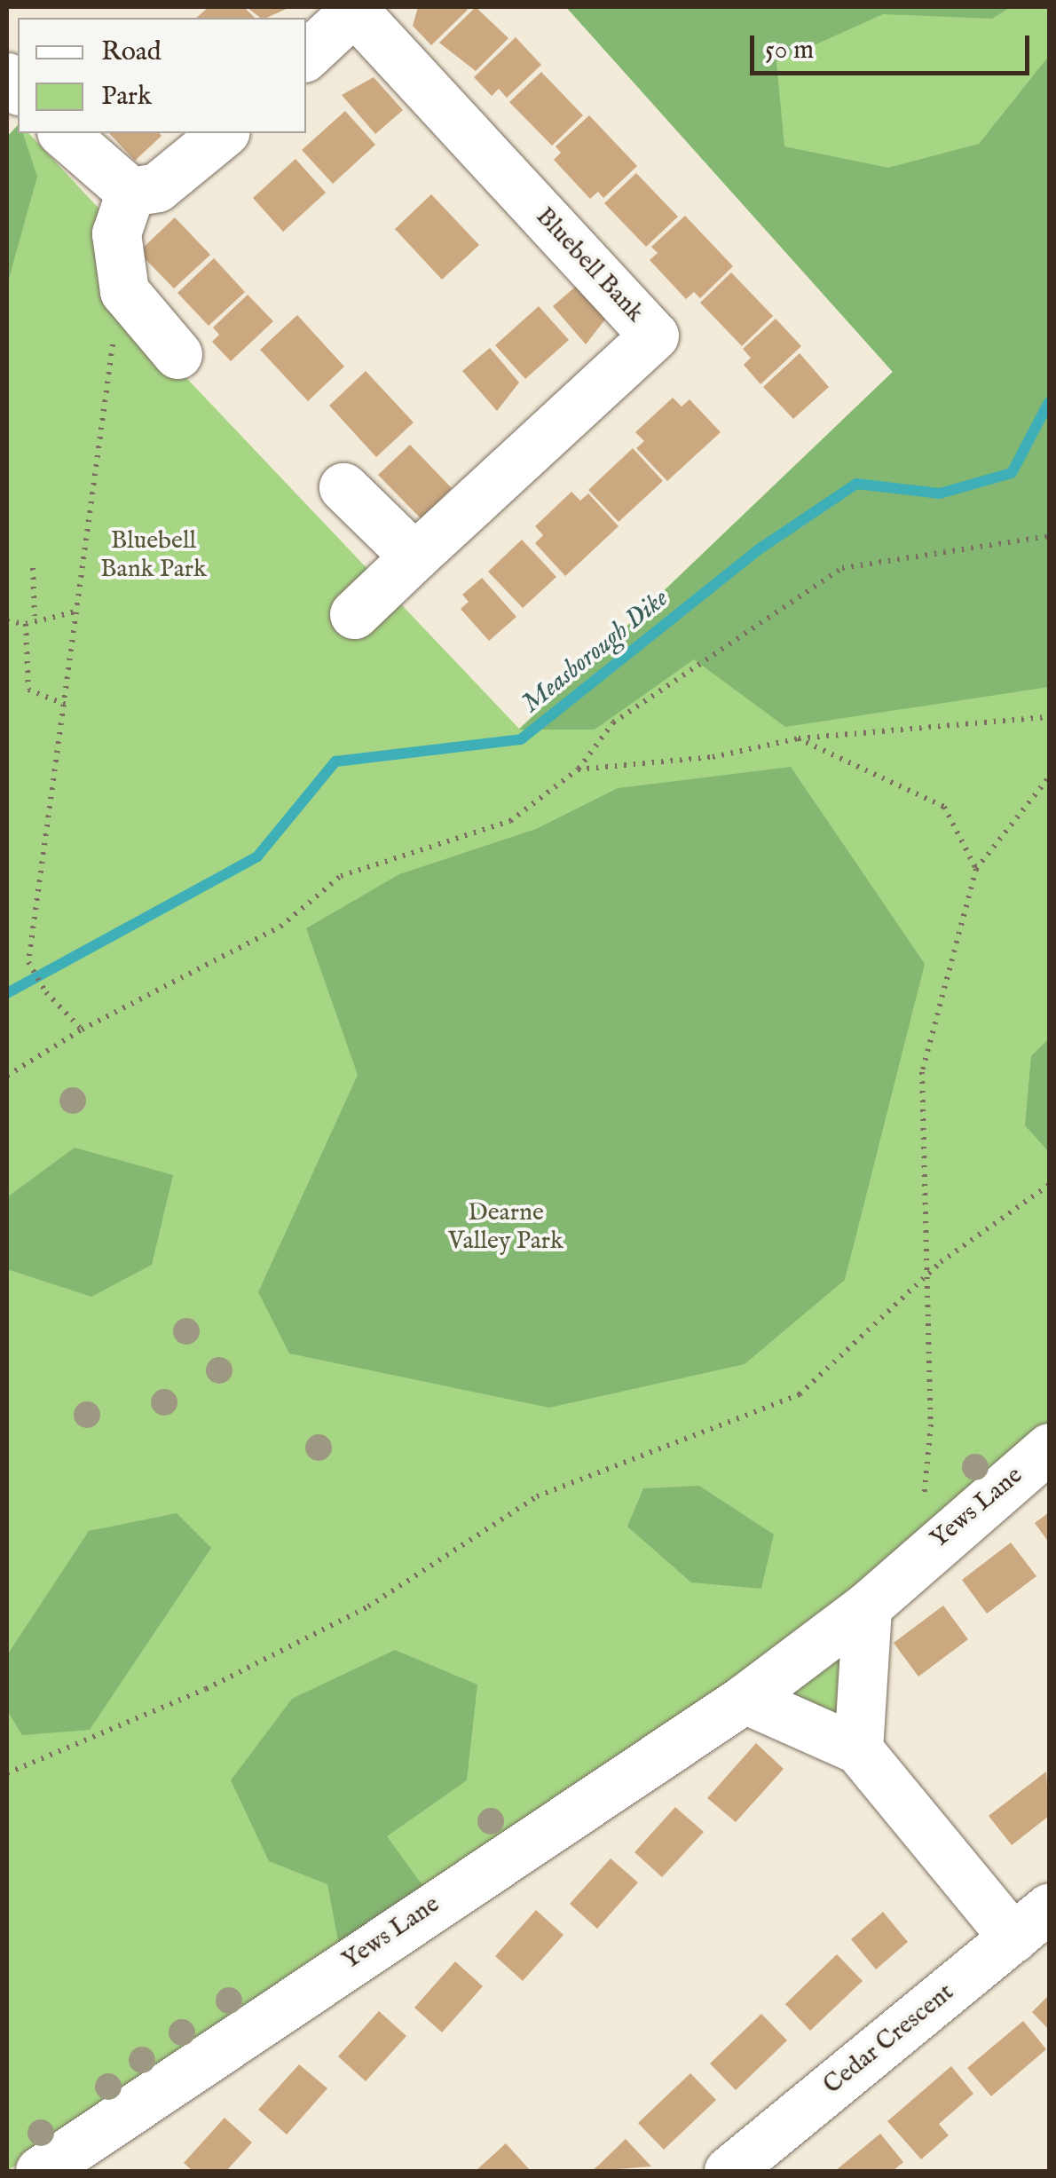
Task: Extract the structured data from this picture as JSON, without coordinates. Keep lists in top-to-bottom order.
{
  "streets": {
    "street": ["Bluebell Bank", "Yews Lane", "Cedar Crescent"]
  },
  "water": ["Measborough Dike"],
  "parks": ["Bluebell Bank Park", "Dearne Valley Park"],
  "legend": ["Road", "Park"],
  "scale_bar": "50 m"
}
